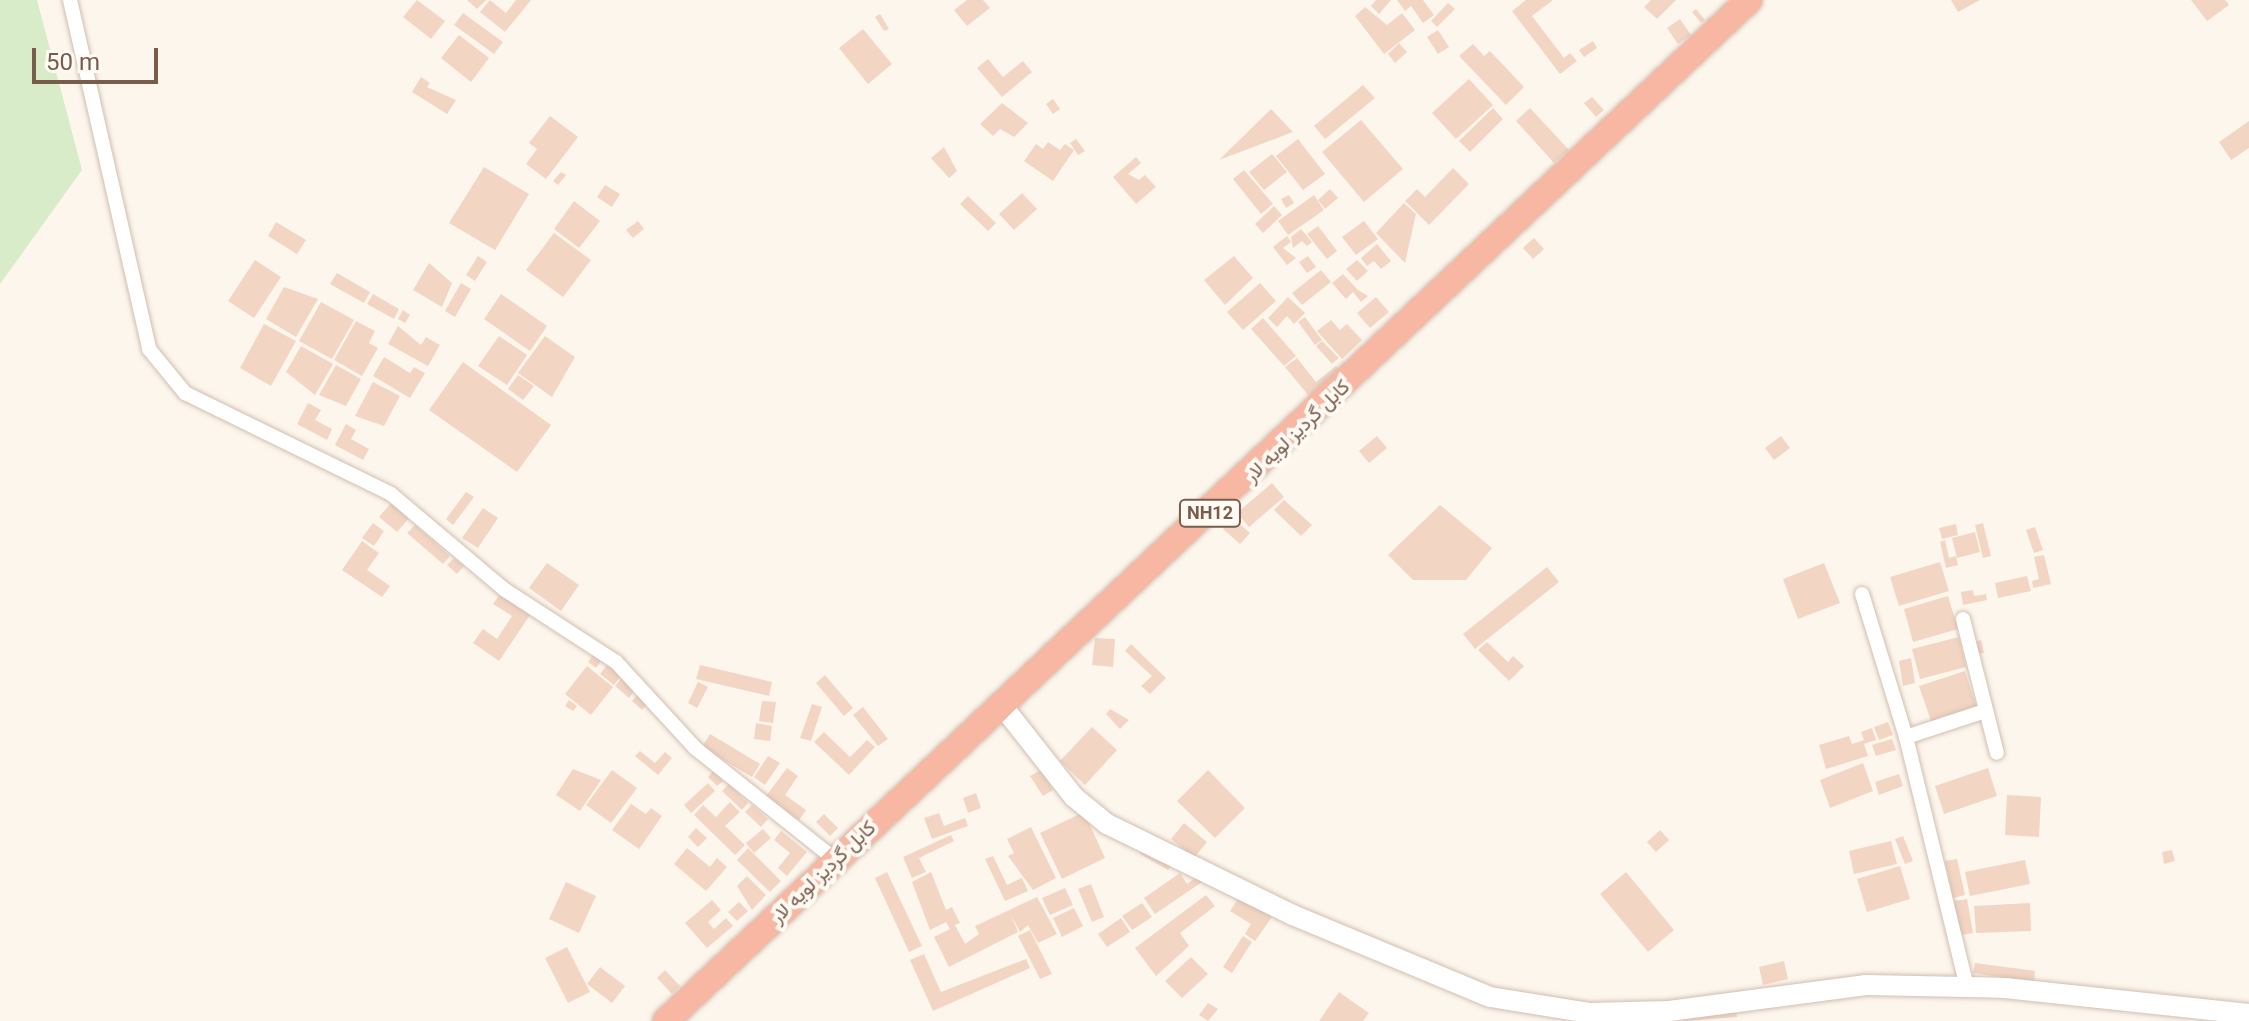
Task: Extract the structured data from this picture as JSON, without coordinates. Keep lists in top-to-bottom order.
{
  "streets": {
    "highway": ["کابل گردیز لویه لار", "NH12"]
  },
  "scale_bar": "50 m"
}
